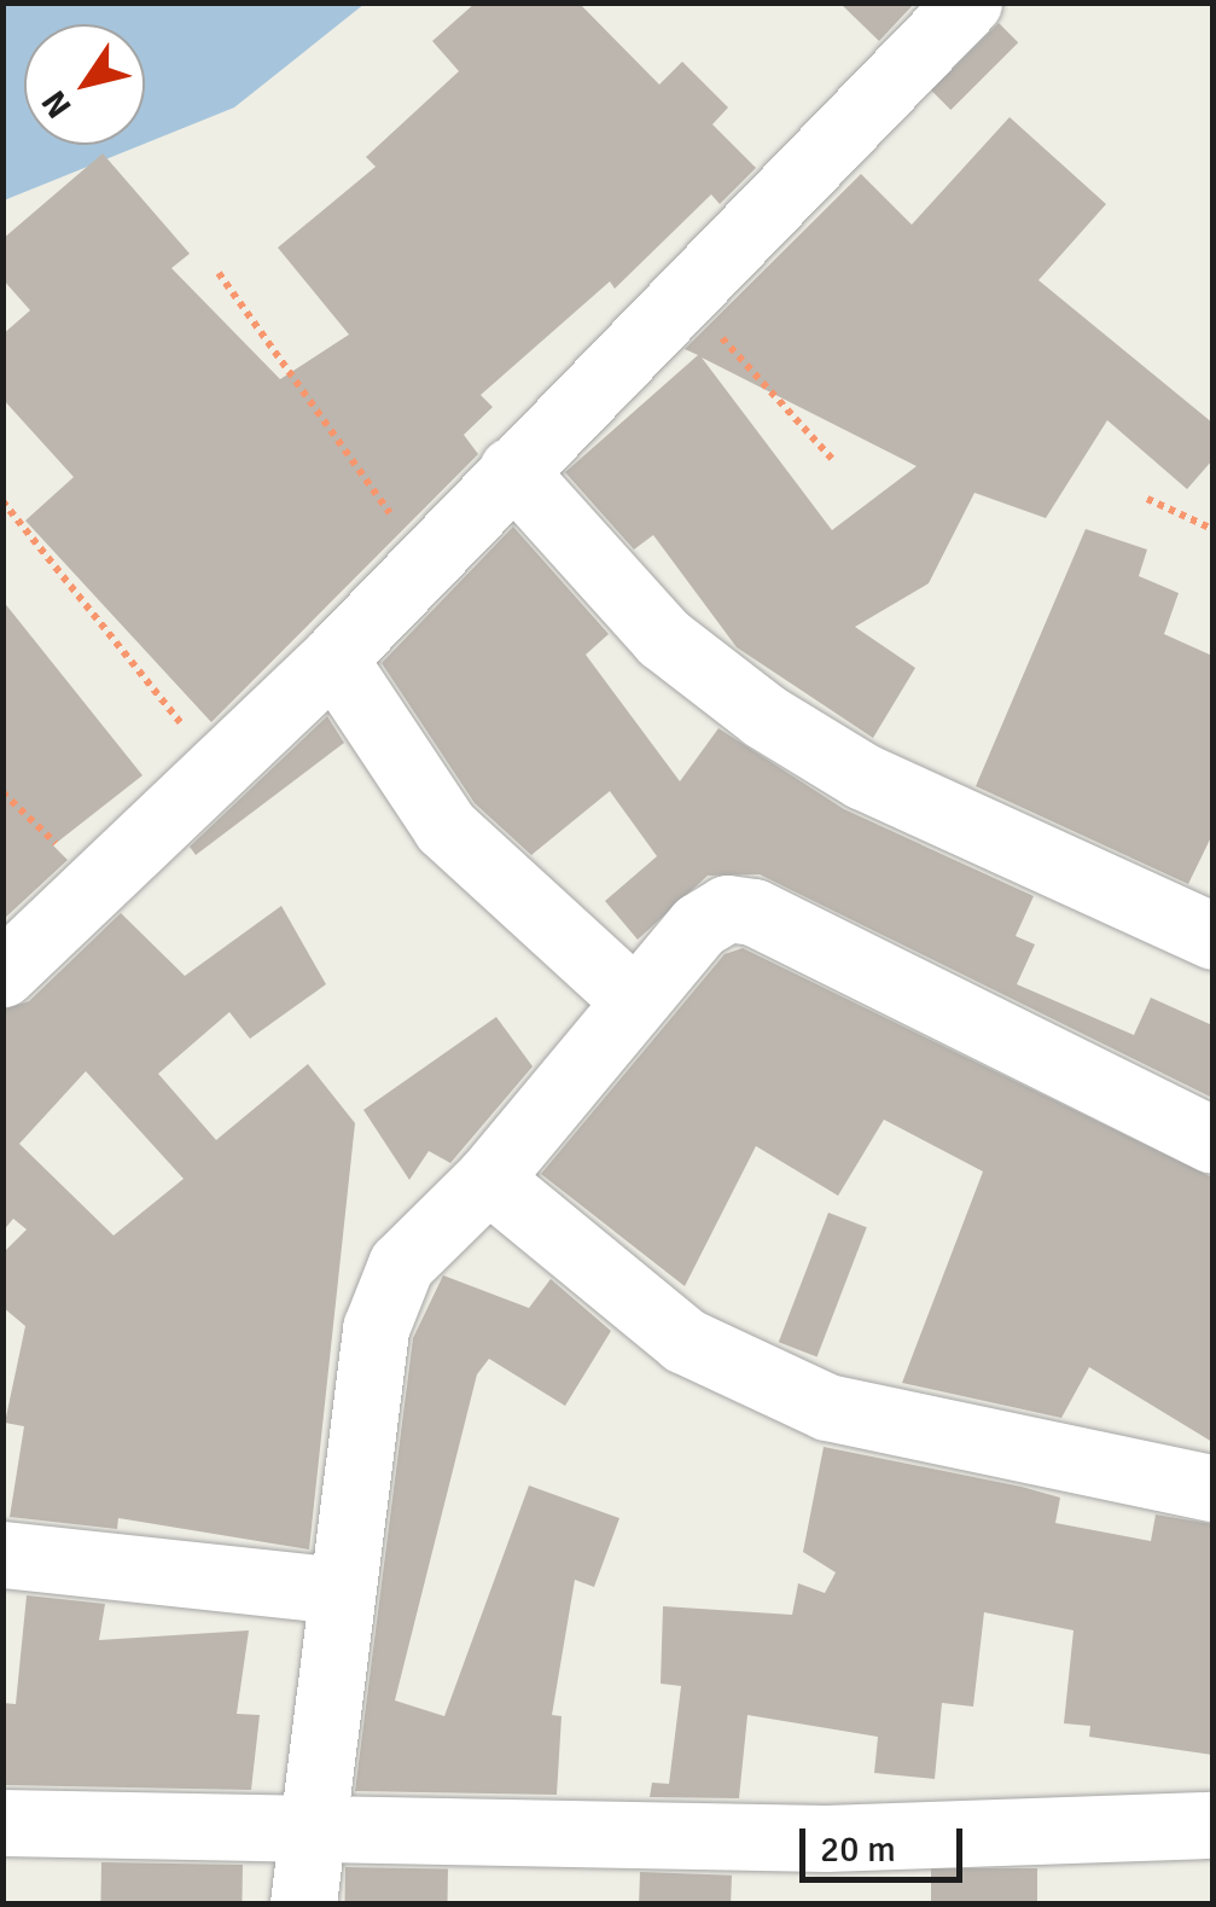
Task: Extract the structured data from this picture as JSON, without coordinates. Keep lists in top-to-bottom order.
{
  "scale_bar": "20 m",
  "north": "bottom left"
}
